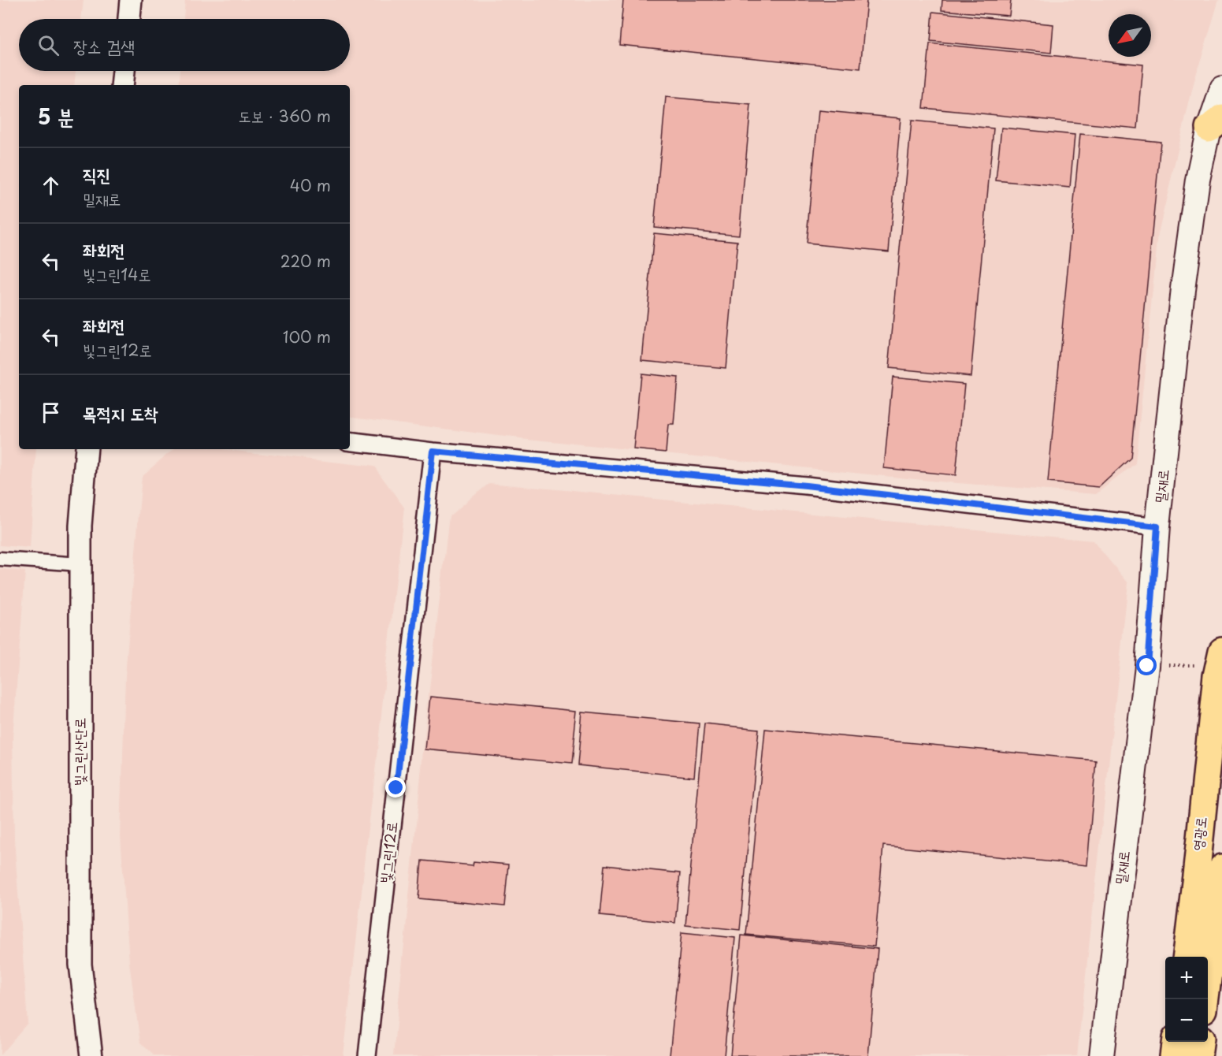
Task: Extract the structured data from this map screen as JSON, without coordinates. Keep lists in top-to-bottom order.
{
  "streets": {
    "main road": ["밀재로", "영광로"],
    "street": ["빛그린산단로", "빛그린12로"]
  },
  "north": "bottom left",
  "page": {
    "search": "장소 검색",
    "heading": ["5 분", "도보 · 360 m"],
    "list": [
      ["직진", "밀재로", "40 m"],
      ["좌회전", "빛그린14로", "220 m"],
      ["좌회전", "빛그린12로", "100 m"],
      "목적지 도착"
    ],
    "map_buttons": ["+", "−"]
  }
}
